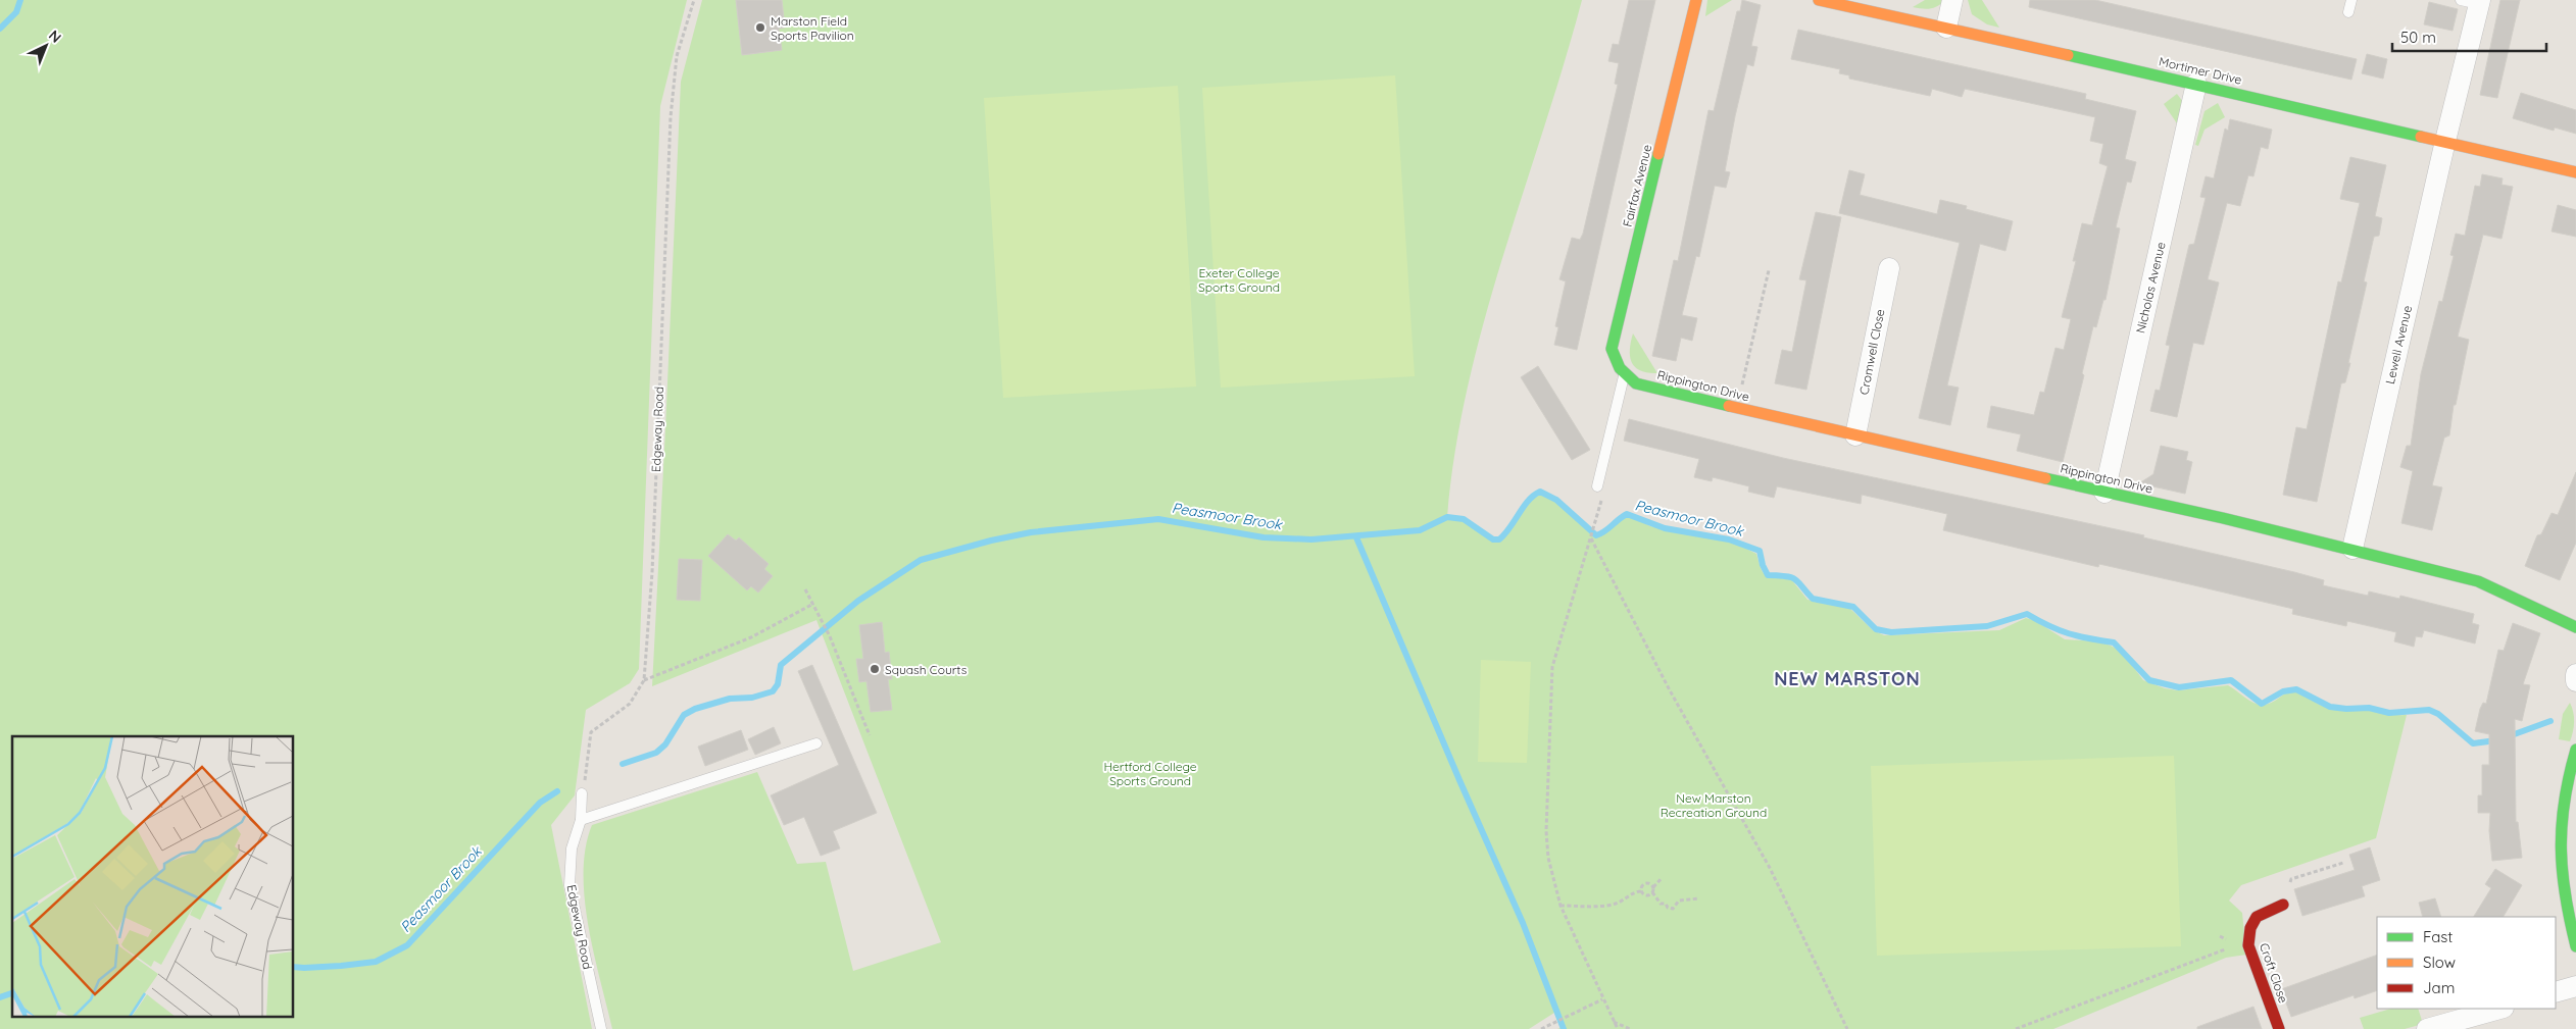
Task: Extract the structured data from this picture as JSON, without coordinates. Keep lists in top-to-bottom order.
{
  "streets": {
    "street": [
      "Mortimer Drive",
      "Fairfax Avenue",
      "Nicholas Avenue",
      "Lewell Avenue",
      "Cromwell Close",
      "Rippington Drive",
      "Croft Close"
    ],
    "lane": ["Edgeway Road"]
  },
  "crossings": [
    ["Mortimer Drive", "Nicholas Avenue"],
    ["Mortimer Drive", "Lewell Avenue"],
    ["Fairfax Avenue", "Rippington Drive"],
    ["Nicholas Avenue", "Rippington Drive"],
    ["Lewell Avenue", "Rippington Drive"],
    ["Cromwell Close", "Rippington Drive"]
  ],
  "districts": ["NEW MARSTON"],
  "water": ["Peasmoor Brook"],
  "parks": ["Exeter College Sports Ground", "Hertford College Sports Ground", "New Marston Recreation Ground"],
  "places": ["Marston Field Sports Pavilion", "Squash Courts"],
  "legend": ["Fast", "Slow", "Jam"],
  "scale_bar": "50 m",
  "north": "top right"
}
